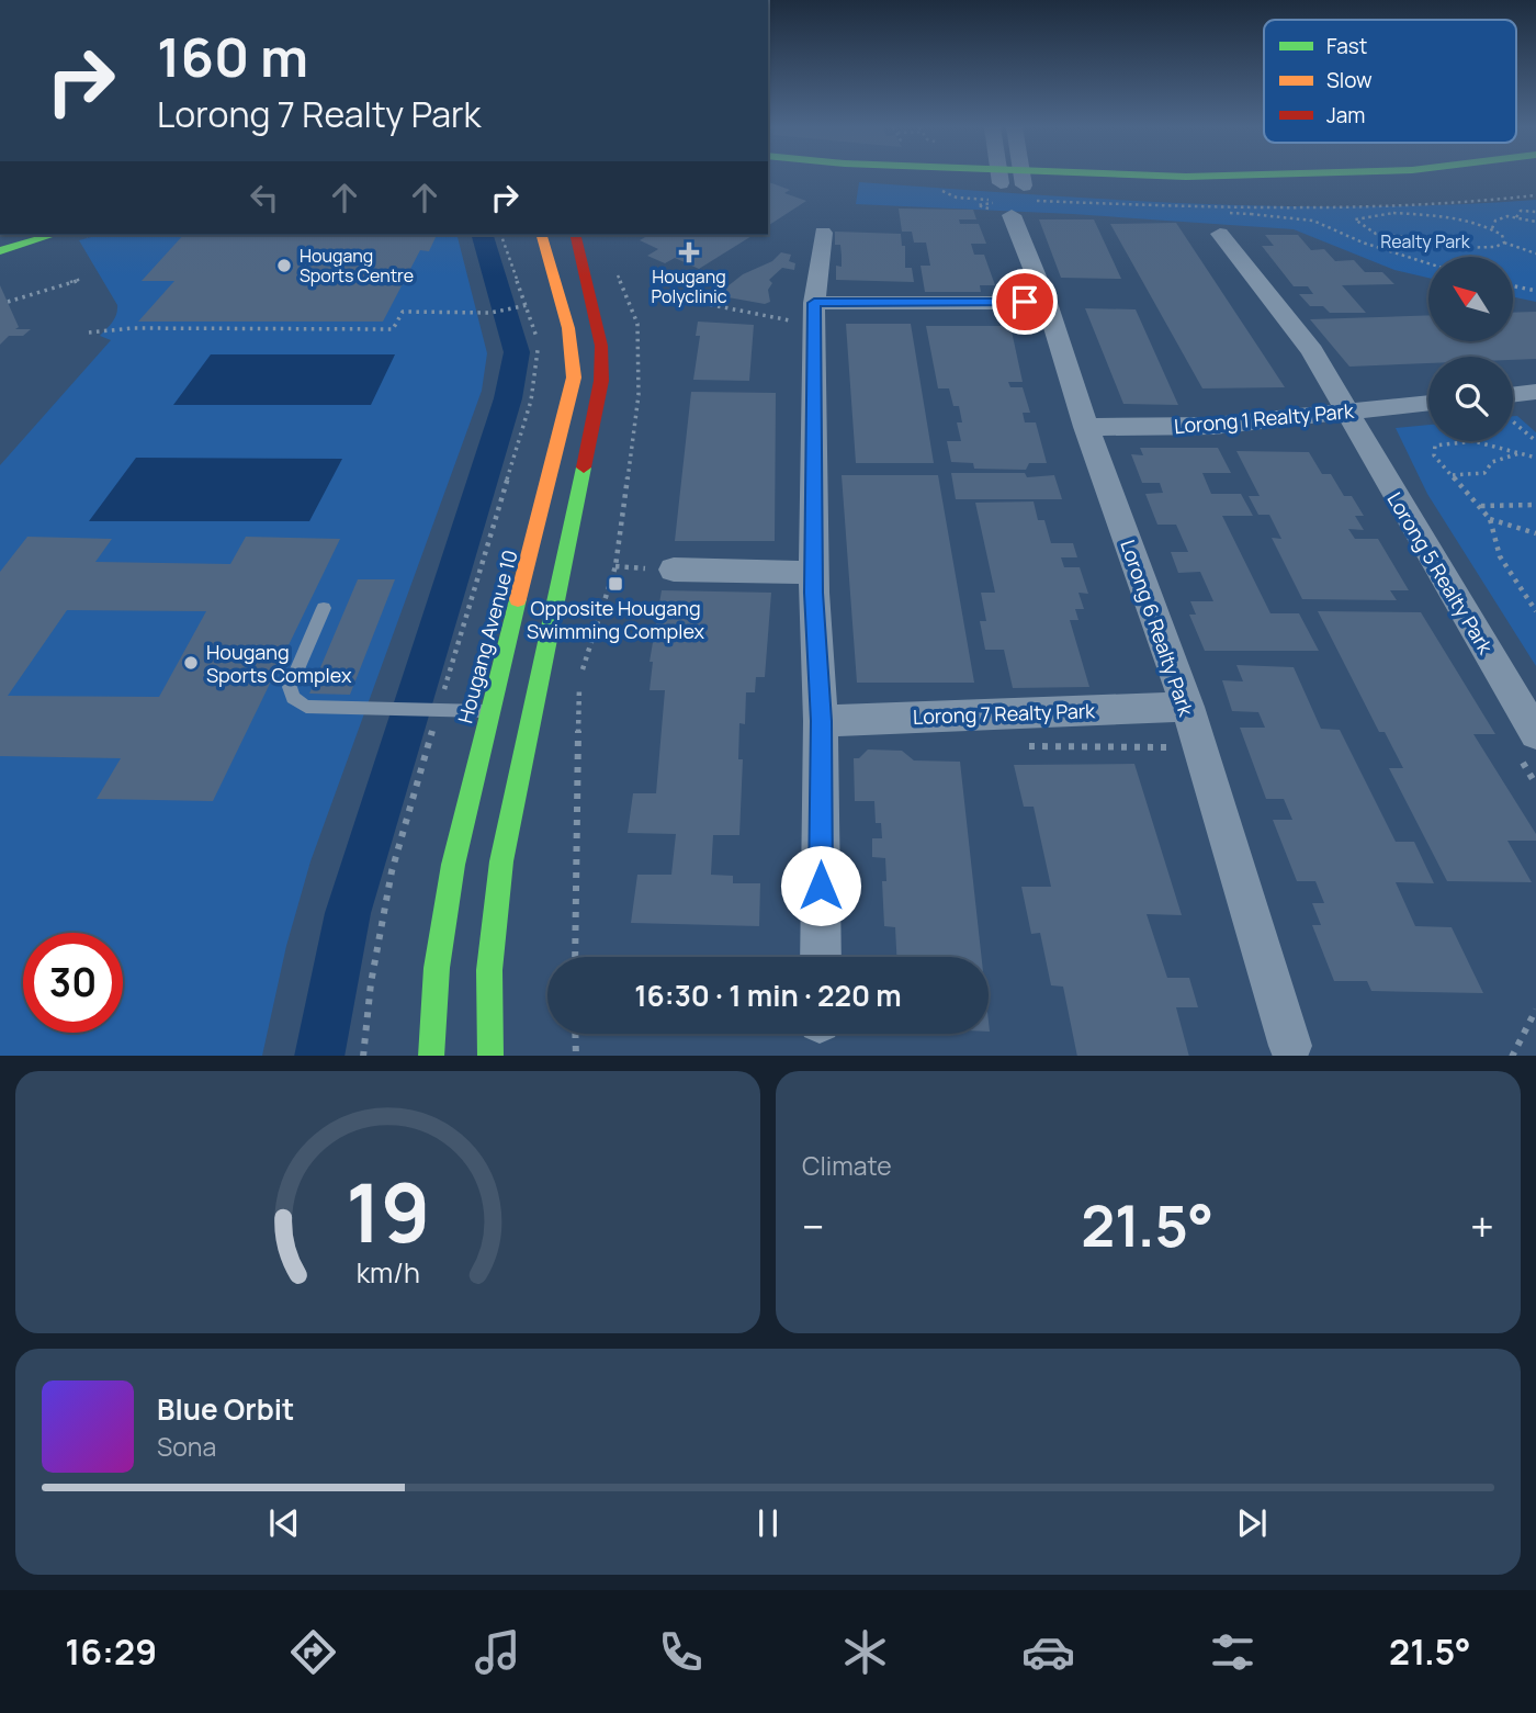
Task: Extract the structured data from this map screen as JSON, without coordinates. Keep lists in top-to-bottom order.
{
  "streets": {
    "street": [
      "Lorong 1 Realty Park",
      "Lorong 5 Realty Park",
      "Lorong 6 Realty Park",
      "Hougang Avenue 10",
      "Lorong 7 Realty Park"
    ]
  },
  "crossings": [
    ["Lorong 1 Realty Park", "Lorong 5 Realty Park"],
    ["Lorong 1 Realty Park", "Lorong 6 Realty Park"],
    ["Lorong 6 Realty Park", "Lorong 7 Realty Park"]
  ],
  "parks": ["Realty Park"],
  "places": {
    "health": ["Hougang Polyclinic"],
    "other": ["Hougang Sports Centre", "Hougang Sports Complex"],
    "transit": ["Opposite Hougang Swimming Complex"]
  },
  "legend": ["Fast", "Slow", "Jam"],
  "north": "top left",
  "page": {
    "turn": ["160 m", "Lorong 7 Realty Park"],
    "limit": "30",
    "trip": "16:30 · 1 min · 220 m",
    "tile": "Climate",
    "heat": ["−", "21.5°", "+"],
    "song": ["Blue Orbit", "Sona"],
    "tabs": ["16:29", "21.5°"],
    "gauge": ["19", "km/h"]
  }
}
